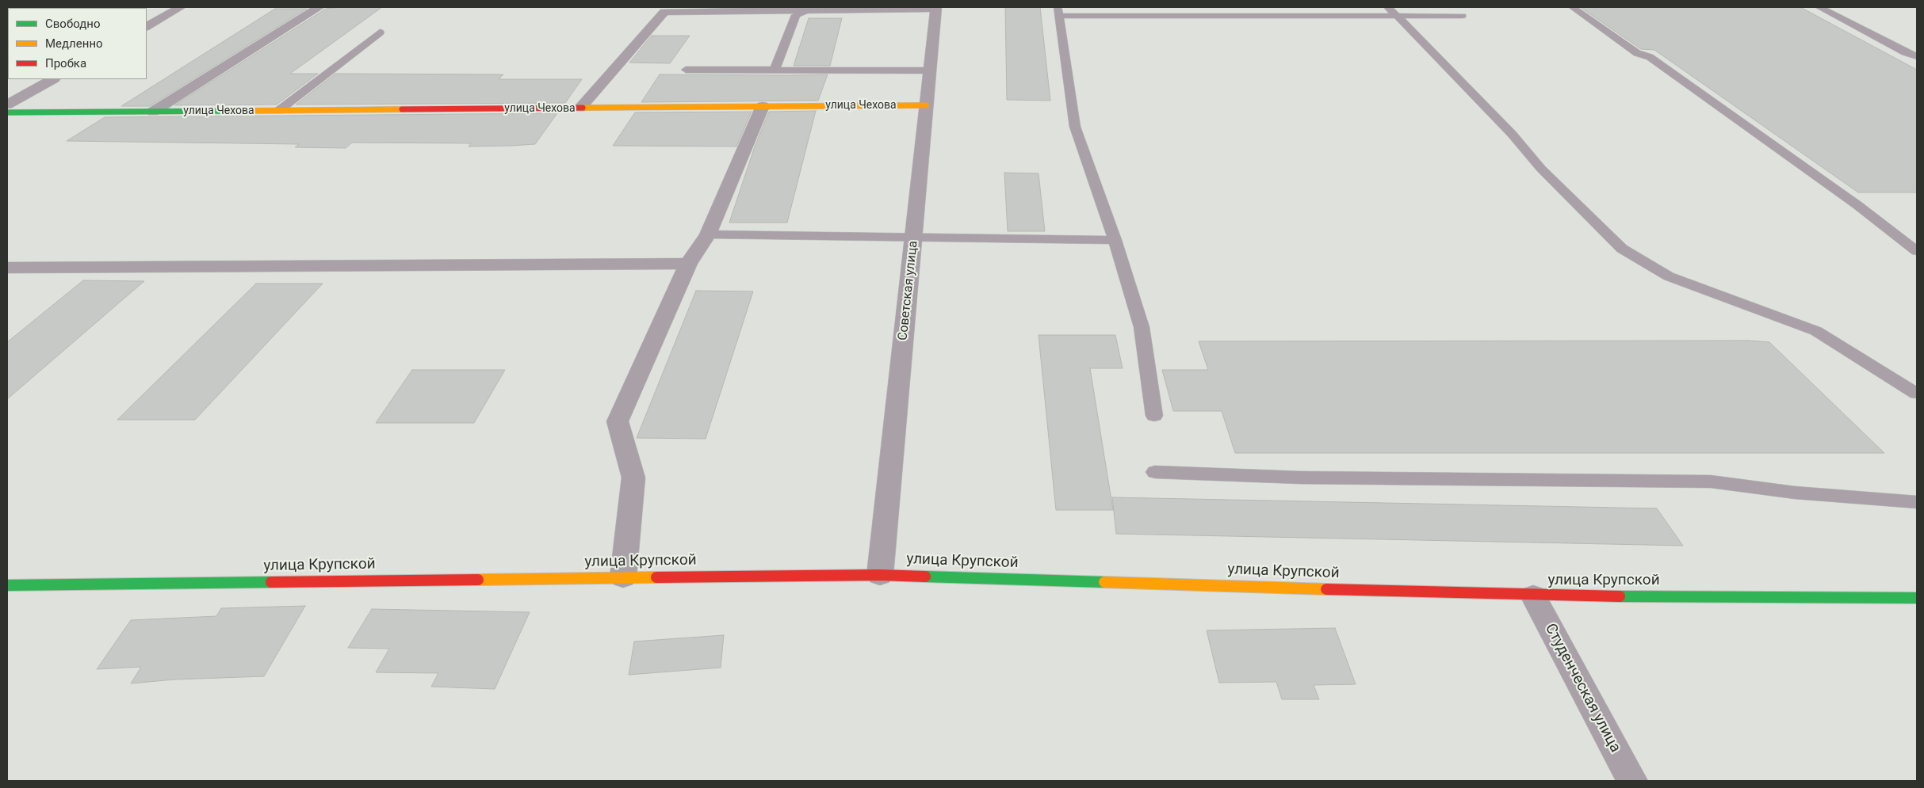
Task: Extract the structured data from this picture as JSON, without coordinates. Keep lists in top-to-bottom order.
{
  "streets": {
    "street": [
      "улица Чехова",
      "Советская улица",
      "улица Крупской",
      "Студенческая улица"
    ]
  },
  "crossings": [
    ["улица Чехова", "Советская улица"],
    ["Советская улица", "улица Крупской"],
    ["улица Крупской", "Студенческая улица"]
  ],
  "legend": ["Свободно", "Медленно", "Пробка"]
}
